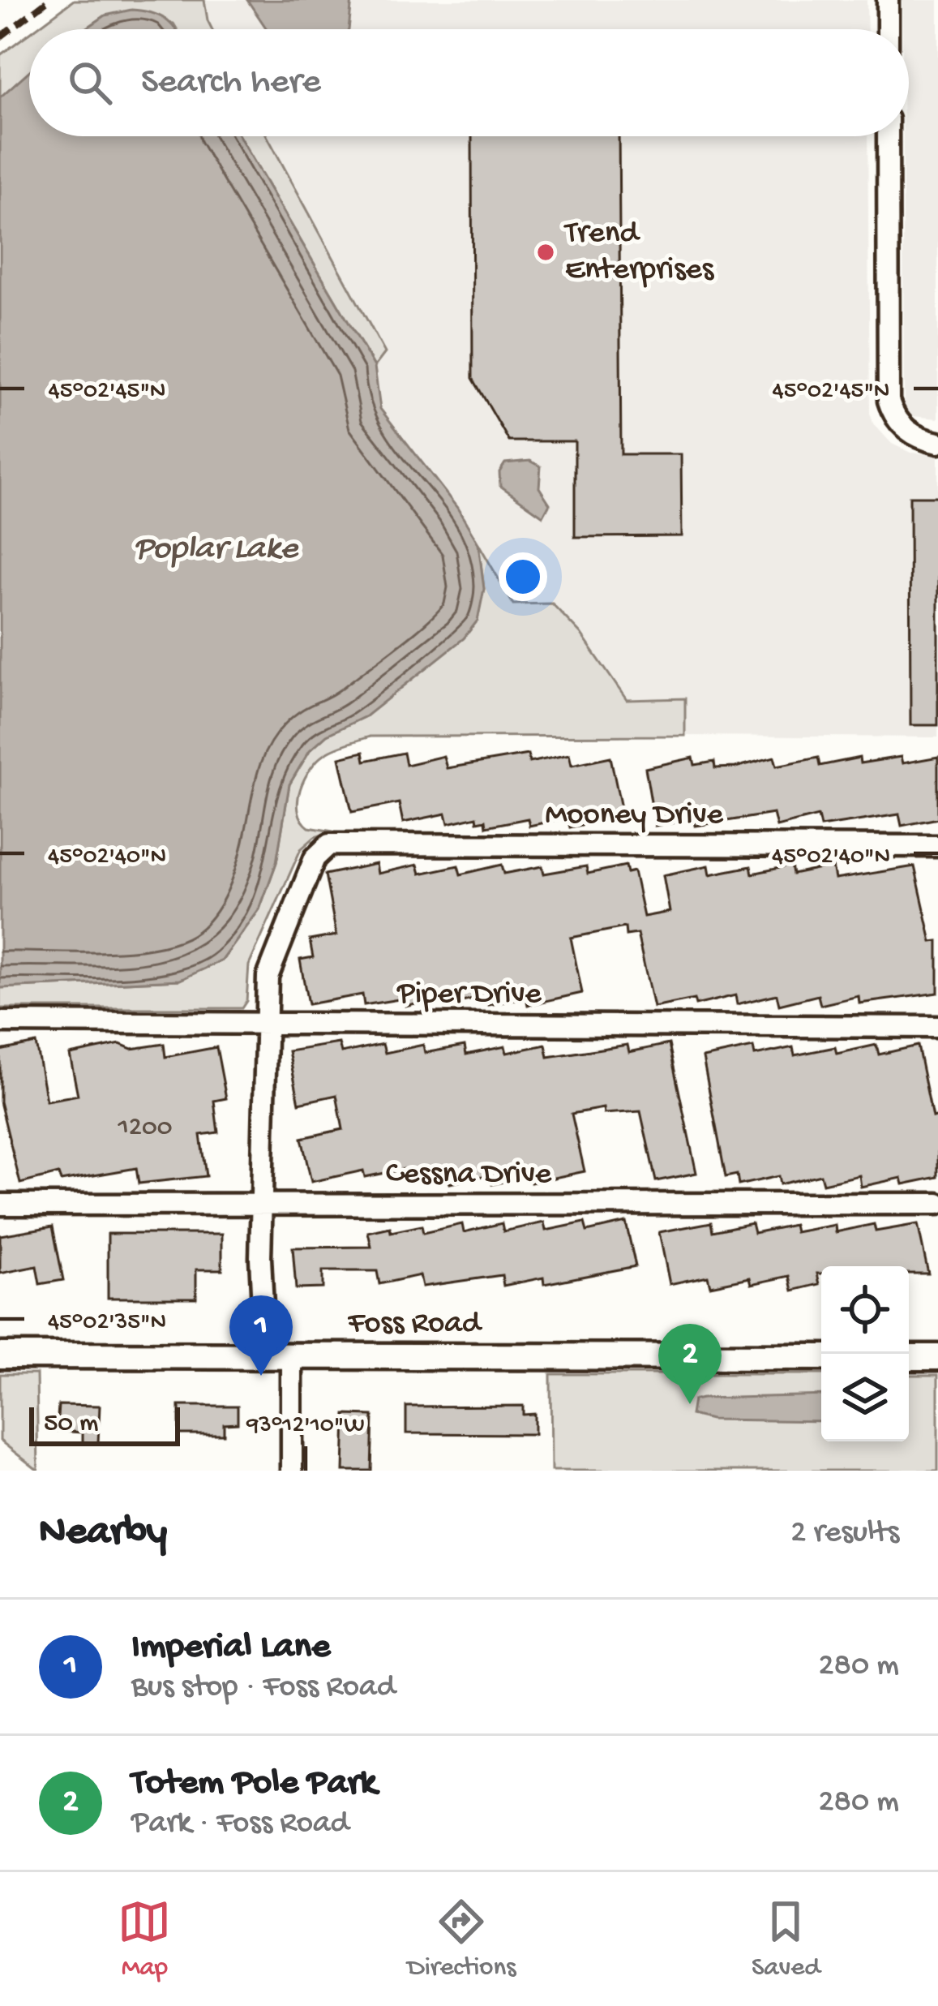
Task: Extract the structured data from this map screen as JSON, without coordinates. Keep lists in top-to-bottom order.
{
  "streets": {
    "street": [
      "Mooney Drive",
      "Piper Drive",
      "Cessna Drive",
      "Foss Road"
    ]
  },
  "crossings": [
    ["Mooney Drive", "Piper Drive"]
  ],
  "water": ["Poplar Lake"],
  "places": ["Trend Enterprises"],
  "house_numbers": ["1200"],
  "scale_bar": "50 m",
  "page": {
    "search": "Search here",
    "pins": ["1", "2"],
    "scale": "50 m",
    "heading": ["Nearby", "2 results"],
    "list": [
      {
        "mark": "1",
        "name": "Imperial Lane",
        "note": "Bus stop · Foss Road",
        "value": "280 m"
      },
      {
        "mark": "2",
        "name": "Totem Pole Park",
        "note": "Park · Foss Road",
        "value": "280 m"
      }
    ],
    "nav": ["Map", "Directions", "Saved"]
  },
  "coordinates": [
    "45°02'45\"N",
    "45°02'40\"N",
    "45°02'35\"N",
    "93°12'10\"W"
  ]
}
